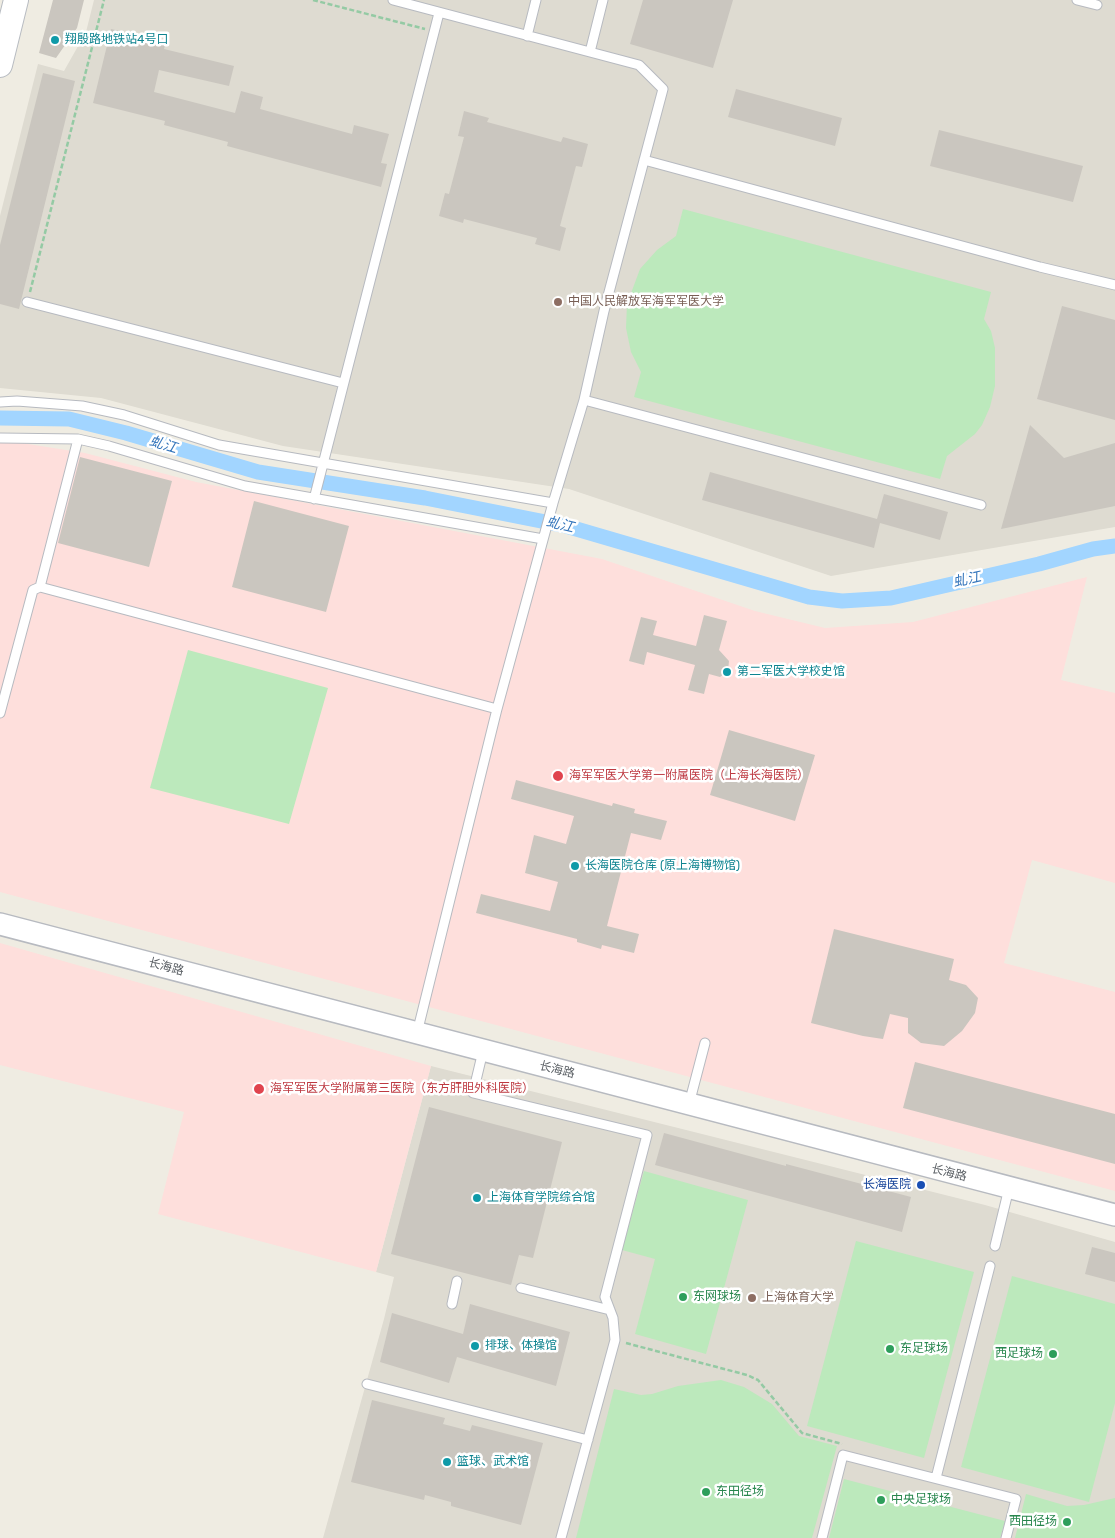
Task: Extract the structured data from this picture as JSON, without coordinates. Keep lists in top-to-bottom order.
{
  "streets": {
    "street": ["长海路"]
  },
  "water": ["虬江"],
  "places": [
    "翔殷路地铁站4号口",
    "中国人民解放军海军军医大学",
    "第二军医大学校史馆",
    "海军军医大学第一附属医院（上海长海医院）",
    "长海医院仓库 (原上海博物馆)",
    "海军军医大学附属第三医院（东方肝胆外科医院）",
    "长海医院",
    "上海体育学院综合馆",
    "东网球场",
    "上海体育大学",
    "排球、体操馆",
    "东足球场",
    "西足球场",
    "篮球、武术馆",
    "东田径场",
    "中央足球场",
    "西田径场"
  ]
}
